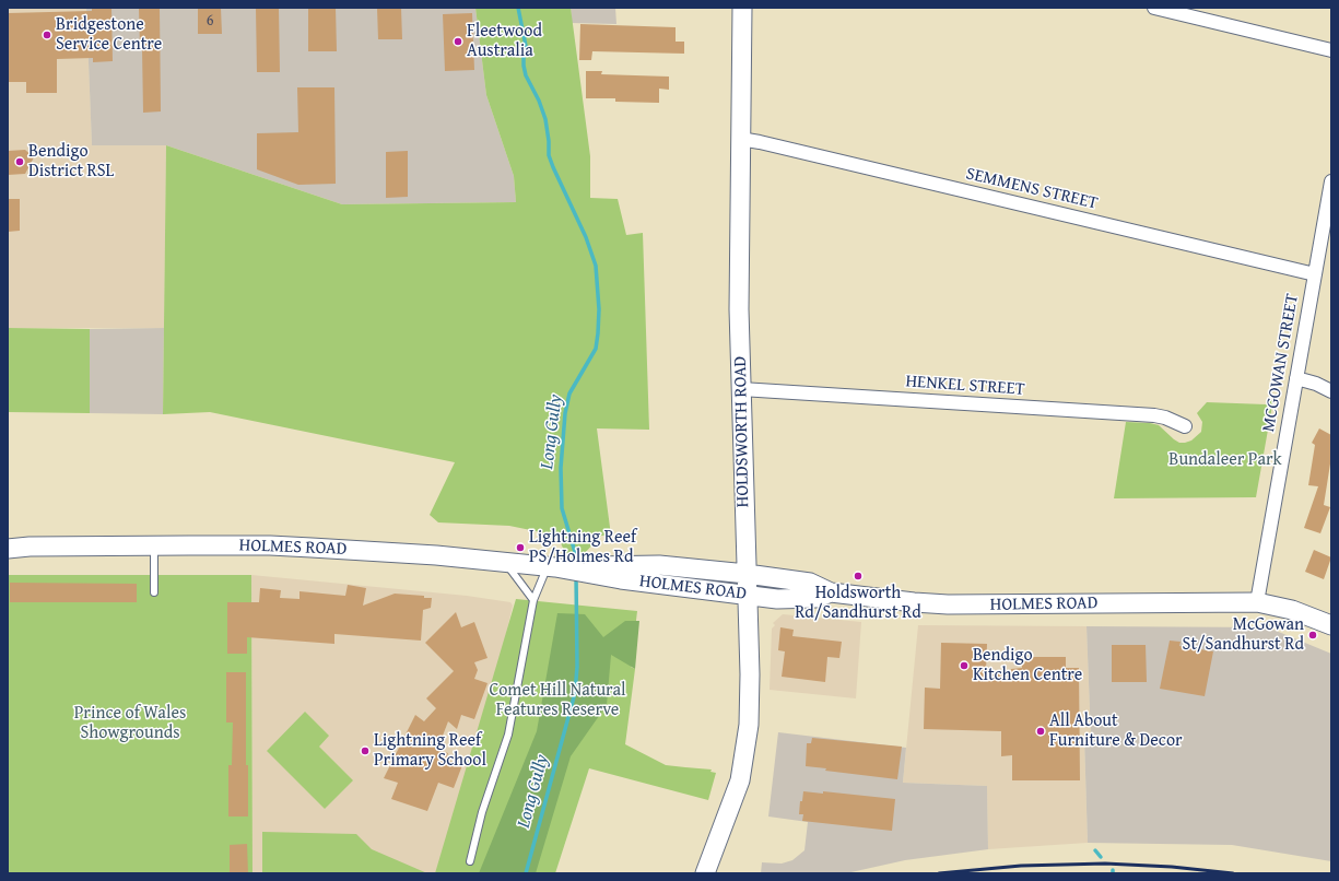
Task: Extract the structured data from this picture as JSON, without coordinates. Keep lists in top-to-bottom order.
{
  "streets": {
    "main road": ["HOLDSWORTH ROAD", "HOLMES ROAD"],
    "street": ["SEMMENS STREET", "MCGOWAN STREET", "HENKEL STREET"]
  },
  "crossings": [
    ["SEMMENS STREET", "MCGOWAN STREET"],
    ["SEMMENS STREET", "HOLDSWORTH ROAD"],
    ["MCGOWAN STREET", "HOLMES ROAD"],
    ["HENKEL STREET", "HOLDSWORTH ROAD"],
    ["HOLDSWORTH ROAD", "HOLMES ROAD"]
  ],
  "water": ["Long Gully"],
  "parks": ["Bundaleer Park", "Comet Hill Natural Features Reserve", "Prince of Wales Showgrounds"],
  "places": [
    "Bridgestone Service Centre",
    "Fleetwood Australia",
    "Bendigo District RSL",
    "Lightning Reef PS/Holmes Rd",
    "Holdsworth Rd/Sandhurst Rd",
    "McGowan St/Sandhurst Rd",
    "Bendigo Kitchen Centre",
    "All About Furniture & Decor",
    "Lightning Reef Primary School"
  ],
  "house_numbers": ["6"]
}
